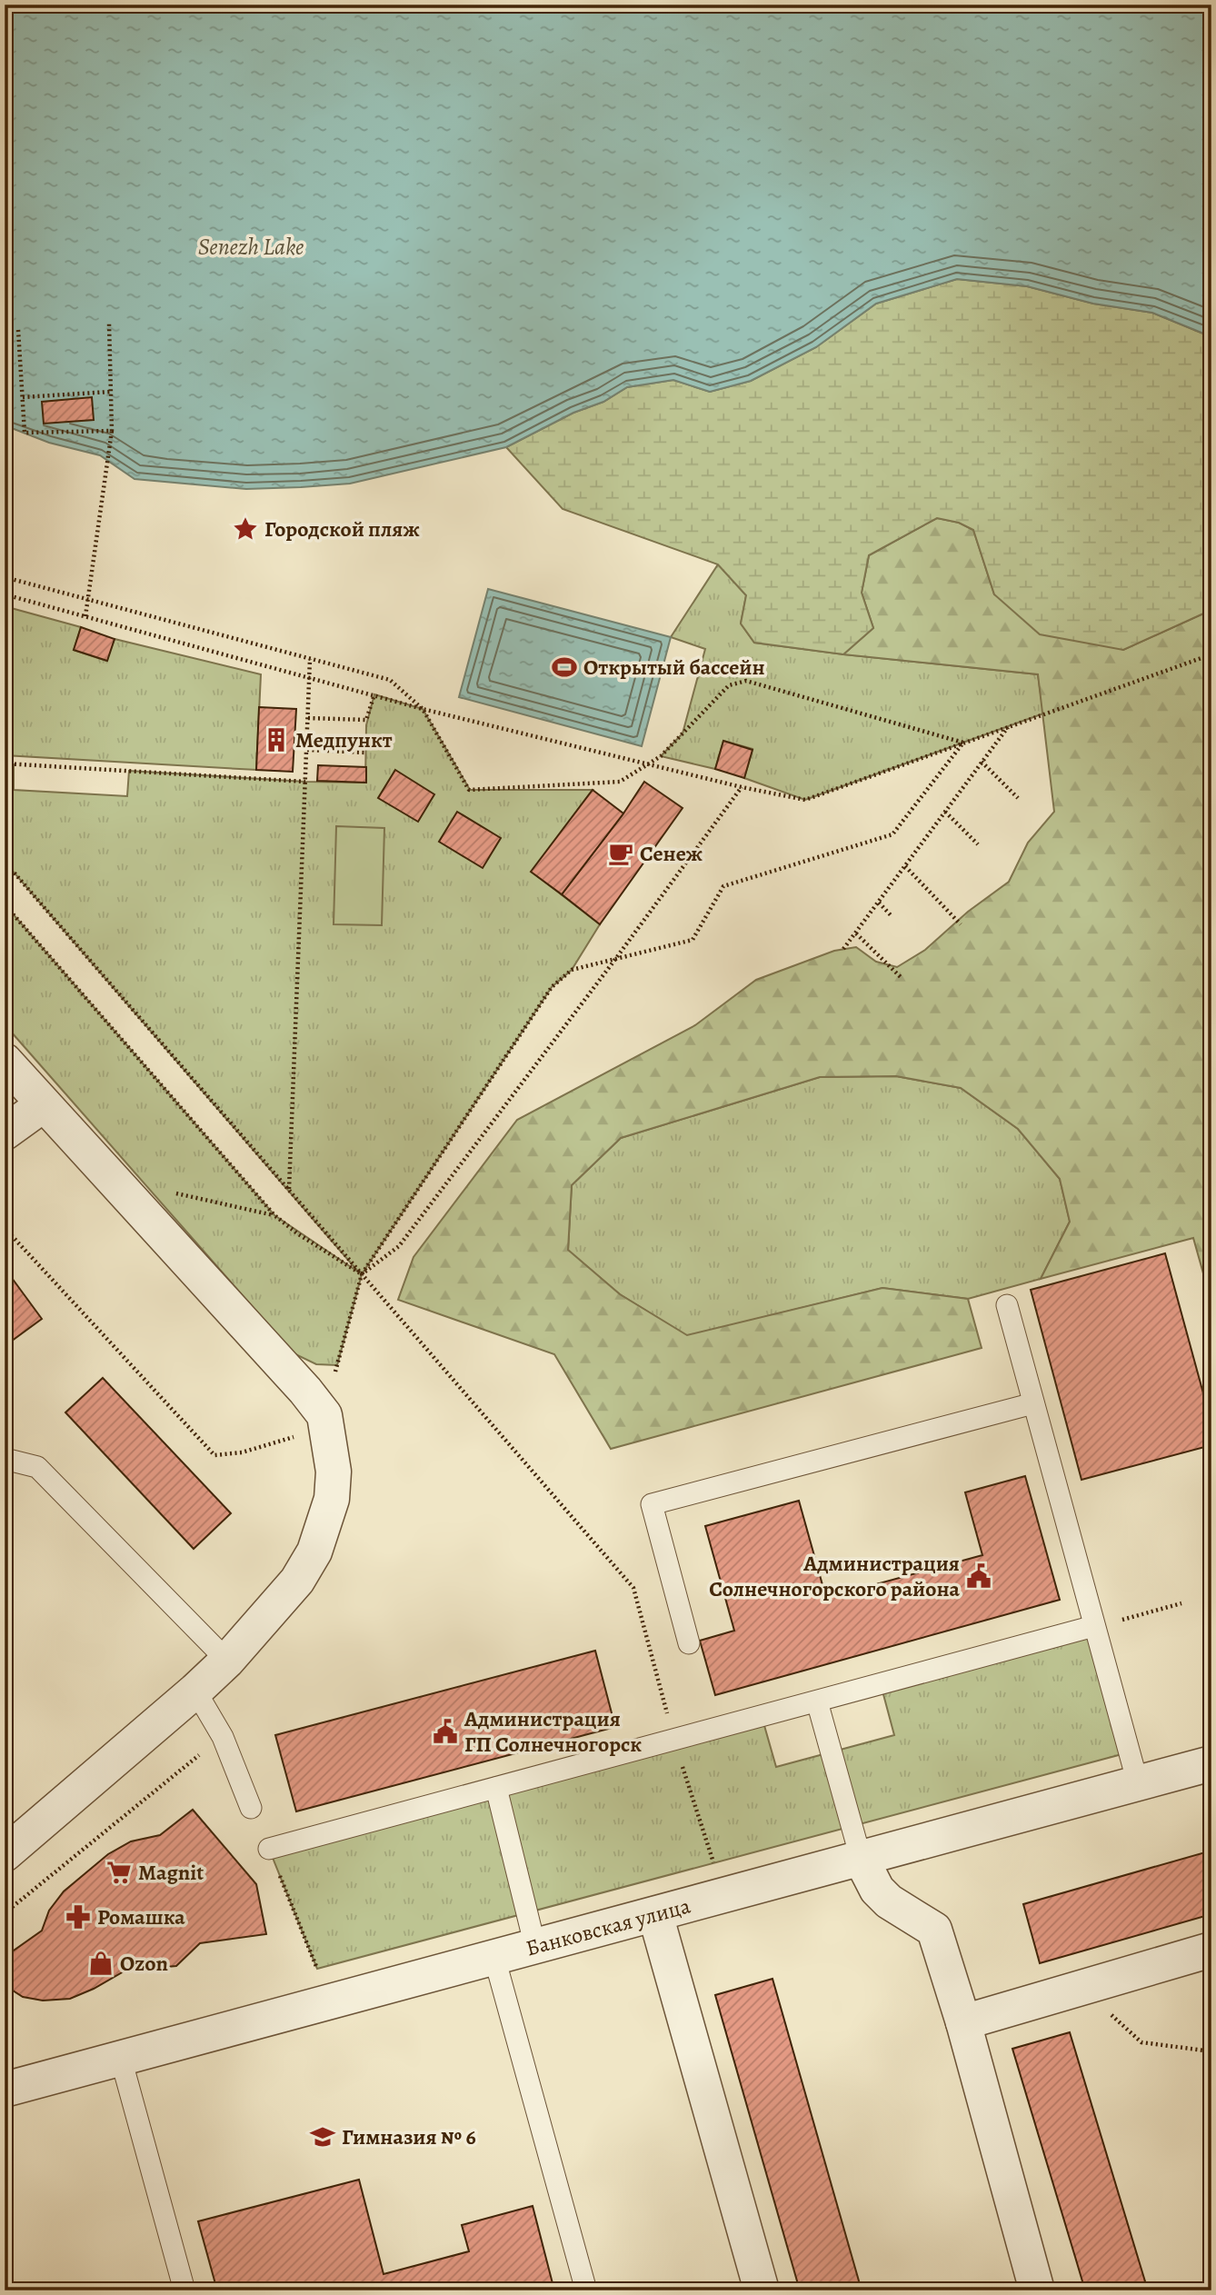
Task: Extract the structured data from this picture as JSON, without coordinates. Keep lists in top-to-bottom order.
{
  "streets": {
    "street": ["Банковская улица"]
  },
  "water": ["Senezh Lake"],
  "places": {
    "place": ["Городской пляж"],
    "sports": ["Открытый бассейн"],
    "building": ["Медпункт"],
    "cafe": ["Сенеж"],
    "public building": ["Администрация Солнечногорского района", "Администрация ГП Солнечногорск"],
    "supermarket": ["Magnit"],
    "pharmacy": ["Ромашка"],
    "shop": ["Ozon"],
    "school or university": ["Гимназия № 6"]
  }
}
